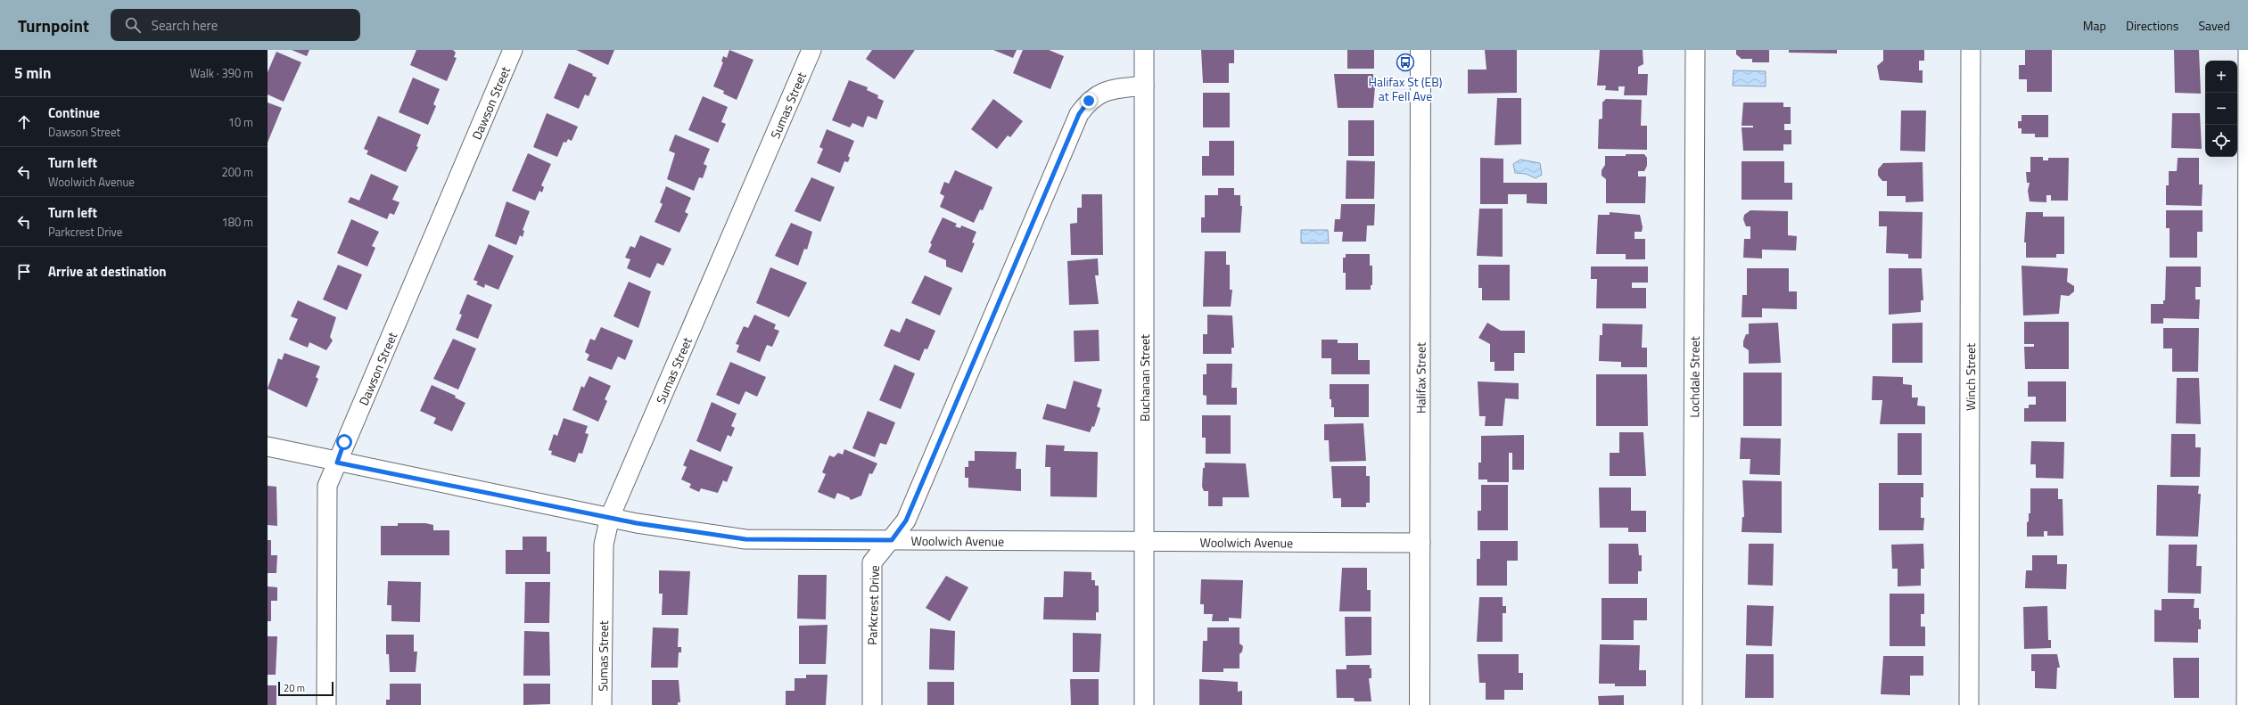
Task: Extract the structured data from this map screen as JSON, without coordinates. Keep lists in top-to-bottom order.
{
  "streets": {
    "street": [
      "Dawson Street",
      "Sumas Street",
      "Winch Street",
      "Buchanan Street",
      "Halifax Street",
      "Lochdale Street",
      "Woolwich Avenue",
      "Parkcrest Drive"
    ]
  },
  "crossings": [
    ["Dawson Street", "Woolwich Avenue"],
    ["Sumas Street", "Woolwich Avenue"],
    ["Buchanan Street", "Woolwich Avenue"],
    ["Buchanan Street", "Parkcrest Drive"],
    ["Halifax Street", "Woolwich Avenue"],
    ["Woolwich Avenue", "Parkcrest Drive"]
  ],
  "places": {
    "bus stop": ["Halifax St (EB) at Fell Ave"]
  },
  "scale_bar": "20 m",
  "page": {
    "header": "Turnpoint",
    "search": "Search here",
    "nav": ["Map", "Directions", "Saved"],
    "heading": ["5 min", "Walk · 390 m"],
    "map_buttons": ["+", "−"],
    "list": [
      ["Continue", "Dawson Street", "10 m"],
      ["Turn left", "Woolwich Avenue", "200 m"],
      ["Turn left", "Parkcrest Drive", "180 m"],
      "Arrive at destination"
    ],
    "scale": "20 m"
  }
}
